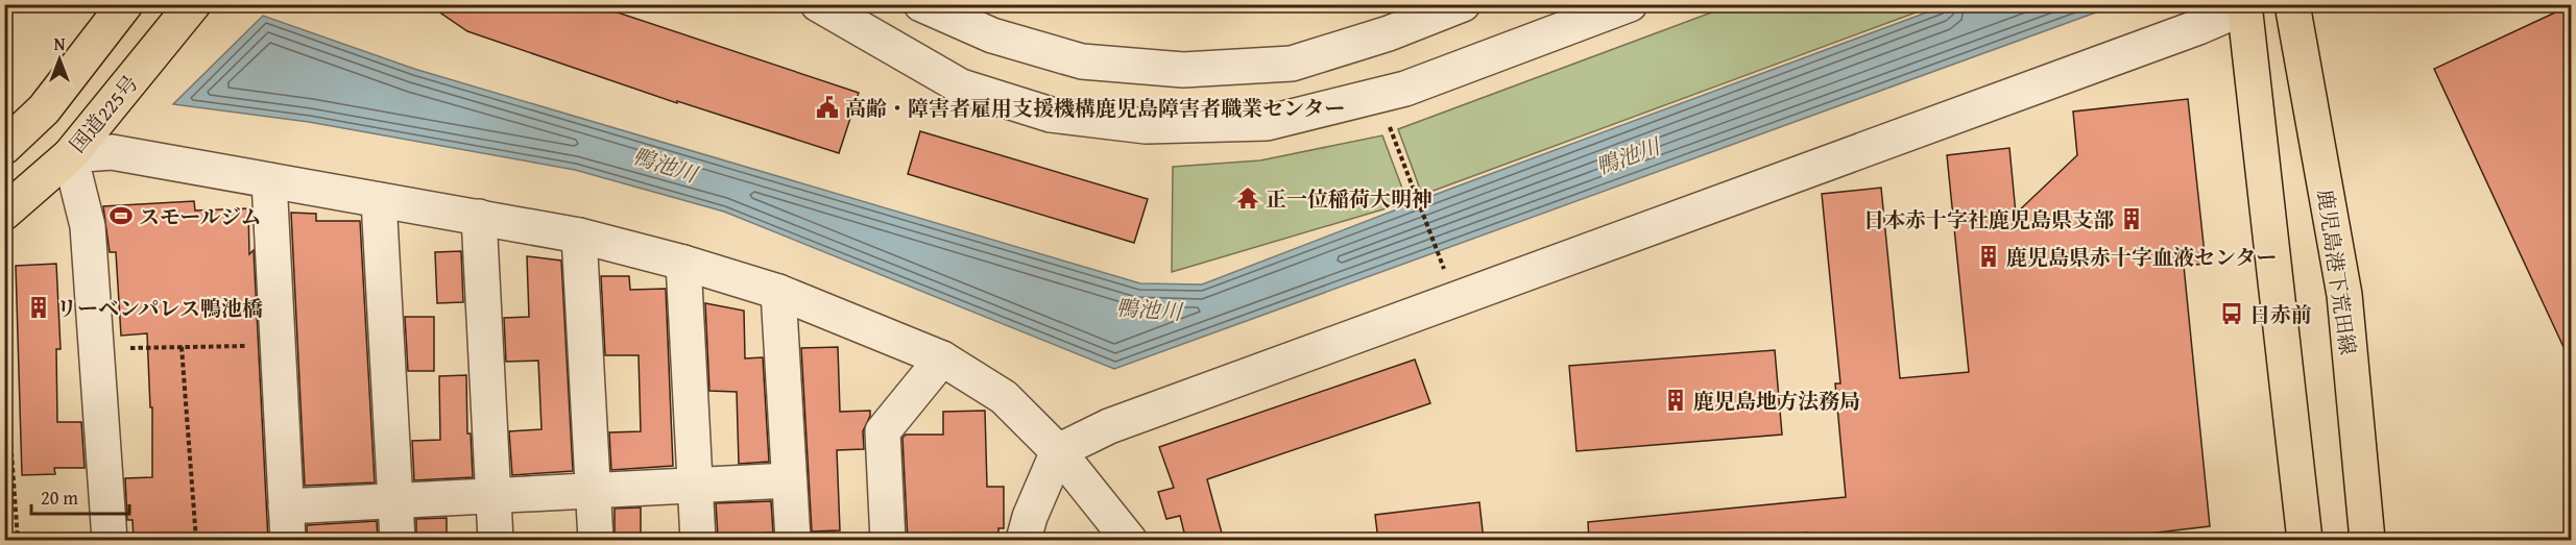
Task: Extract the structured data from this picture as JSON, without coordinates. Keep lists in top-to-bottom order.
{
  "streets": {
    "main road": ["国道225号", "鹿児島港下荒田線"]
  },
  "water": ["鴨池川"],
  "places": {
    "public building": ["高齢・障害者雇用支援機構鹿児島障害者職業センター"],
    "temple": ["正一位稲荷大明神"],
    "sports": ["スモールジム"],
    "building": [
      "日本赤十字社鹿児島県支部",
      "鹿児島県赤十字血液センター",
      "リーベンパレス鴨池橋",
      "鹿児島地方法務局"
    ],
    "bus stop": ["日赤前"]
  },
  "scale_bar": "20 m",
  "north": "top"
}
